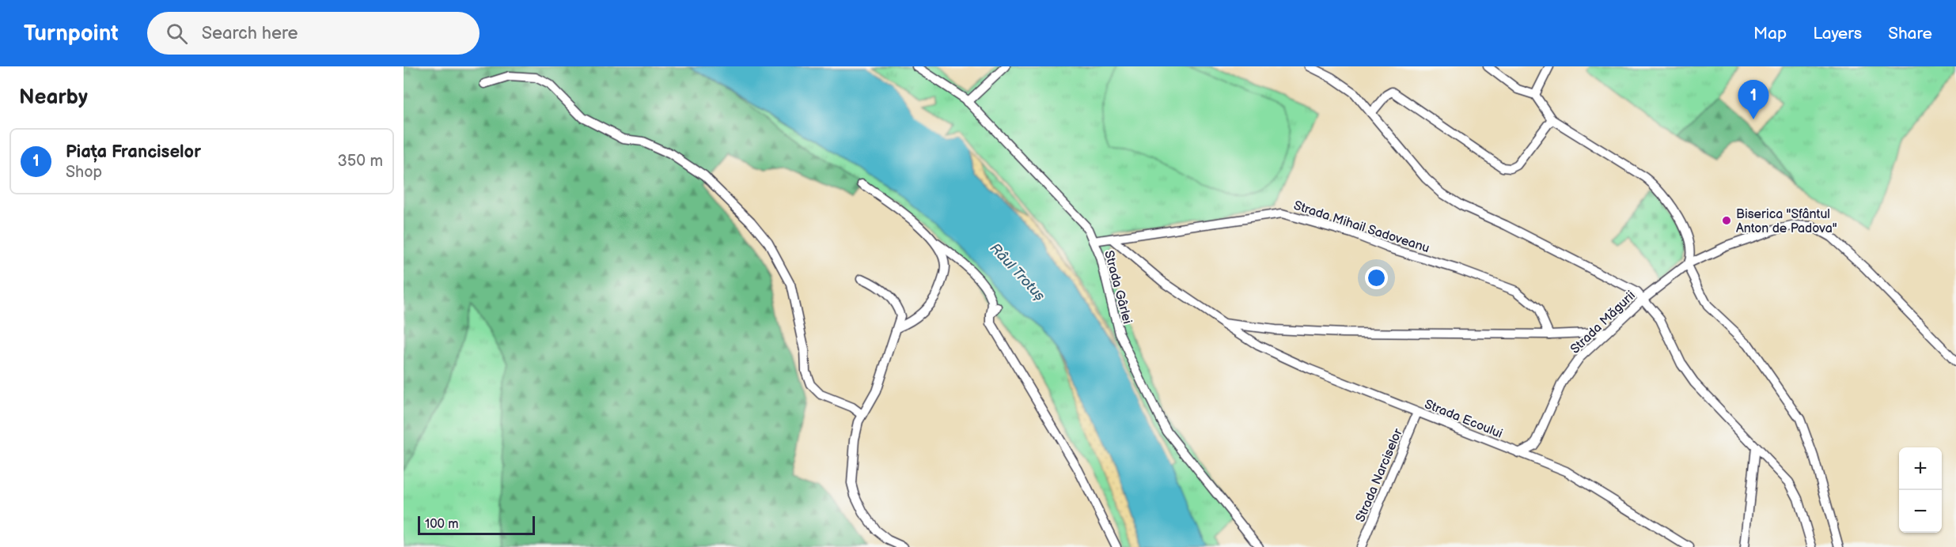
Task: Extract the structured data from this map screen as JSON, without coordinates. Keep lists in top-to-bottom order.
{
  "streets": {
    "street": [
      "Strada Mihail Sadoveanu",
      "Strada Gârlei",
      "Strada Măgurii",
      "Strada Ecoului",
      "Strada Narciselor"
    ]
  },
  "crossings": [
    ["Strada Mihail Sadoveanu", "Strada Gârlei"],
    ["Strada Măgurii", "Strada Ecoului"],
    ["Strada Ecoului", "Strada Narciselor"]
  ],
  "water": ["Râul Trotuș"],
  "places": ["Biserica \"Sfântul Anton de Padova\""],
  "scale_bar": "100 m",
  "page": {
    "header": "Turnpoint",
    "search": "Search here",
    "nav": ["Map", "Layers", "Share"],
    "heading": "Nearby",
    "pins": "1",
    "list": [
      {
        "mark": "1",
        "name": "Piața Franciselor",
        "note": "Shop",
        "value": "350 m"
      }
    ],
    "map_buttons": ["+", "−"],
    "scale": "100 m"
  }
}
